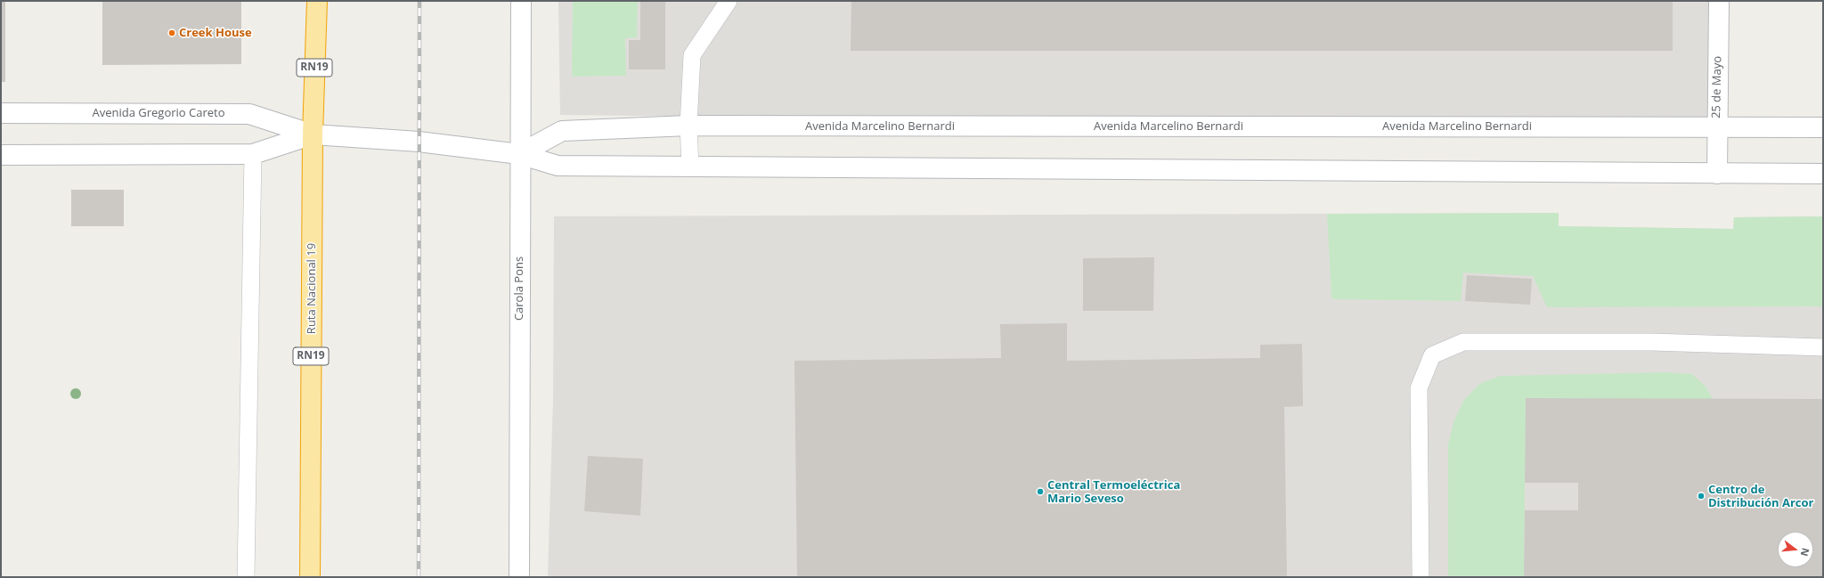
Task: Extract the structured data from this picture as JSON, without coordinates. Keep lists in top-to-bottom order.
{
  "streets": {
    "highway": ["RN19", "Ruta Nacional 19"],
    "main road": [
      "25 de Mayo",
      "Avenida Gregorio Careto",
      "Avenida Marcelino Bernardi",
      "Carola Pons"
    ]
  },
  "crossings": [
    ["25 de Mayo", "Avenida Marcelino Bernardi"],
    ["Avenida Gregorio Careto", "Avenida Marcelino Bernardi"],
    ["Avenida Gregorio Careto", "Ruta Nacional 19"],
    ["Avenida Gregorio Careto", "Carola Pons"],
    ["Avenida Marcelino Bernardi", "Carola Pons"]
  ],
  "places": ["Creek House", "Central Termoeléctrica Mario Seveso", "Centro de Distribución Arcor"],
  "north": "right"
}
